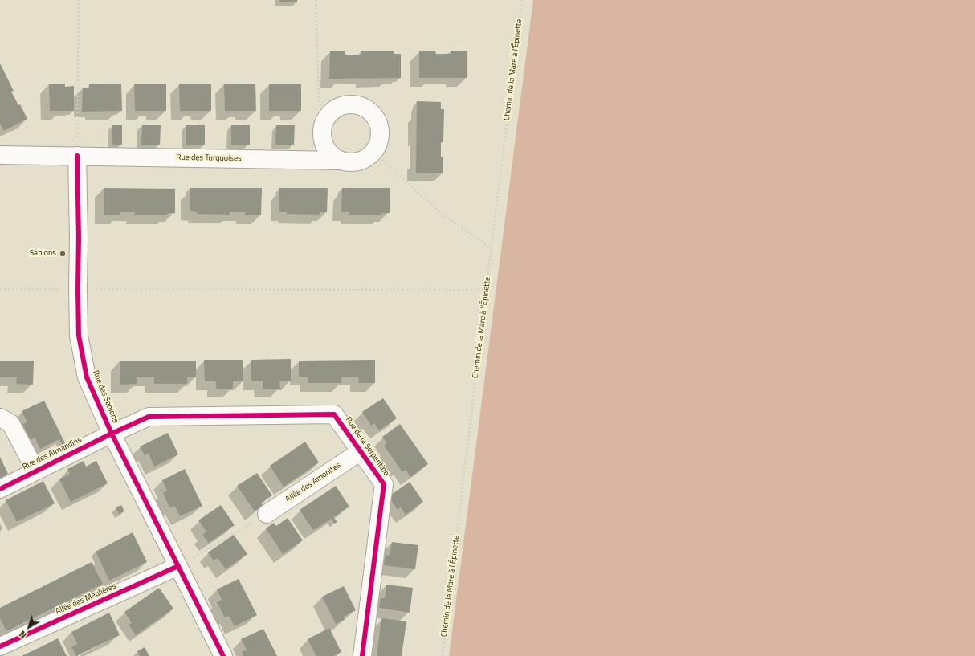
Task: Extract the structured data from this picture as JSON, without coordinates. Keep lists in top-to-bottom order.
{
  "streets": {
    "street": [
      "Rue des Turquoises",
      "Rue des Sablons",
      "Rue de la Serpentine",
      "Rue des Almandins",
      "Allée des Amonites",
      "Allée des Meulières"
    ],
    "path": ["Chemin de la Mare à l'Épinette"]
  },
  "crossings": [
    ["Rue des Turquoises", "Rue des Sablons"],
    ["Rue des Sablons", "Rue de la Serpentine"],
    ["Rue des Sablons", "Rue des Almandins"],
    ["Rue des Sablons", "Allée des Meulières"],
    ["Rue de la Serpentine", "Rue des Almandins"],
    ["Rue de la Serpentine", "Allée des Amonites"]
  ],
  "places": ["Sablons"],
  "north": "bottom left"
}
